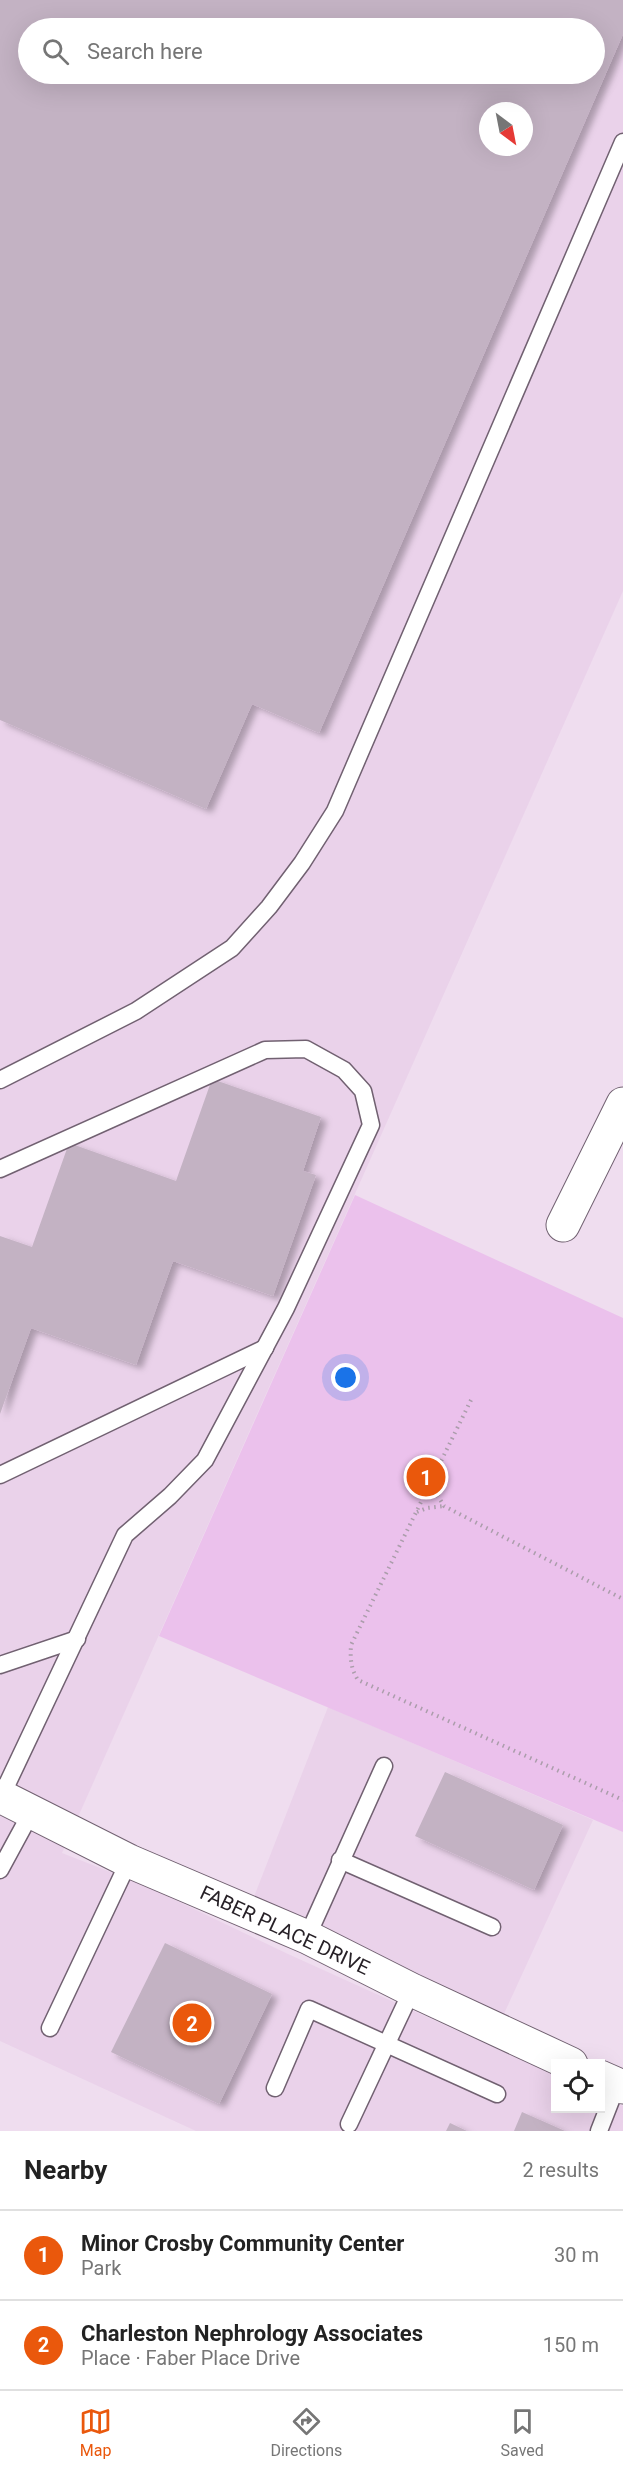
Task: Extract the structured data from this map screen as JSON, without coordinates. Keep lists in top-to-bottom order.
{
  "streets": {
    "street": ["FABER PLACE DRIVE"]
  },
  "north": "bottom right",
  "page": {
    "search": "Search here",
    "pins": ["1", "2"],
    "heading": ["Nearby", "2 results"],
    "list": [
      {
        "mark": "1",
        "name": "Minor Crosby Community Center",
        "note": "Park",
        "value": "30 m"
      },
      {
        "mark": "2",
        "name": "Charleston Nephrology Associates",
        "note": "Place · Faber Place Drive",
        "value": "150 m"
      }
    ],
    "nav": ["Map", "Directions", "Saved"]
  }
}
